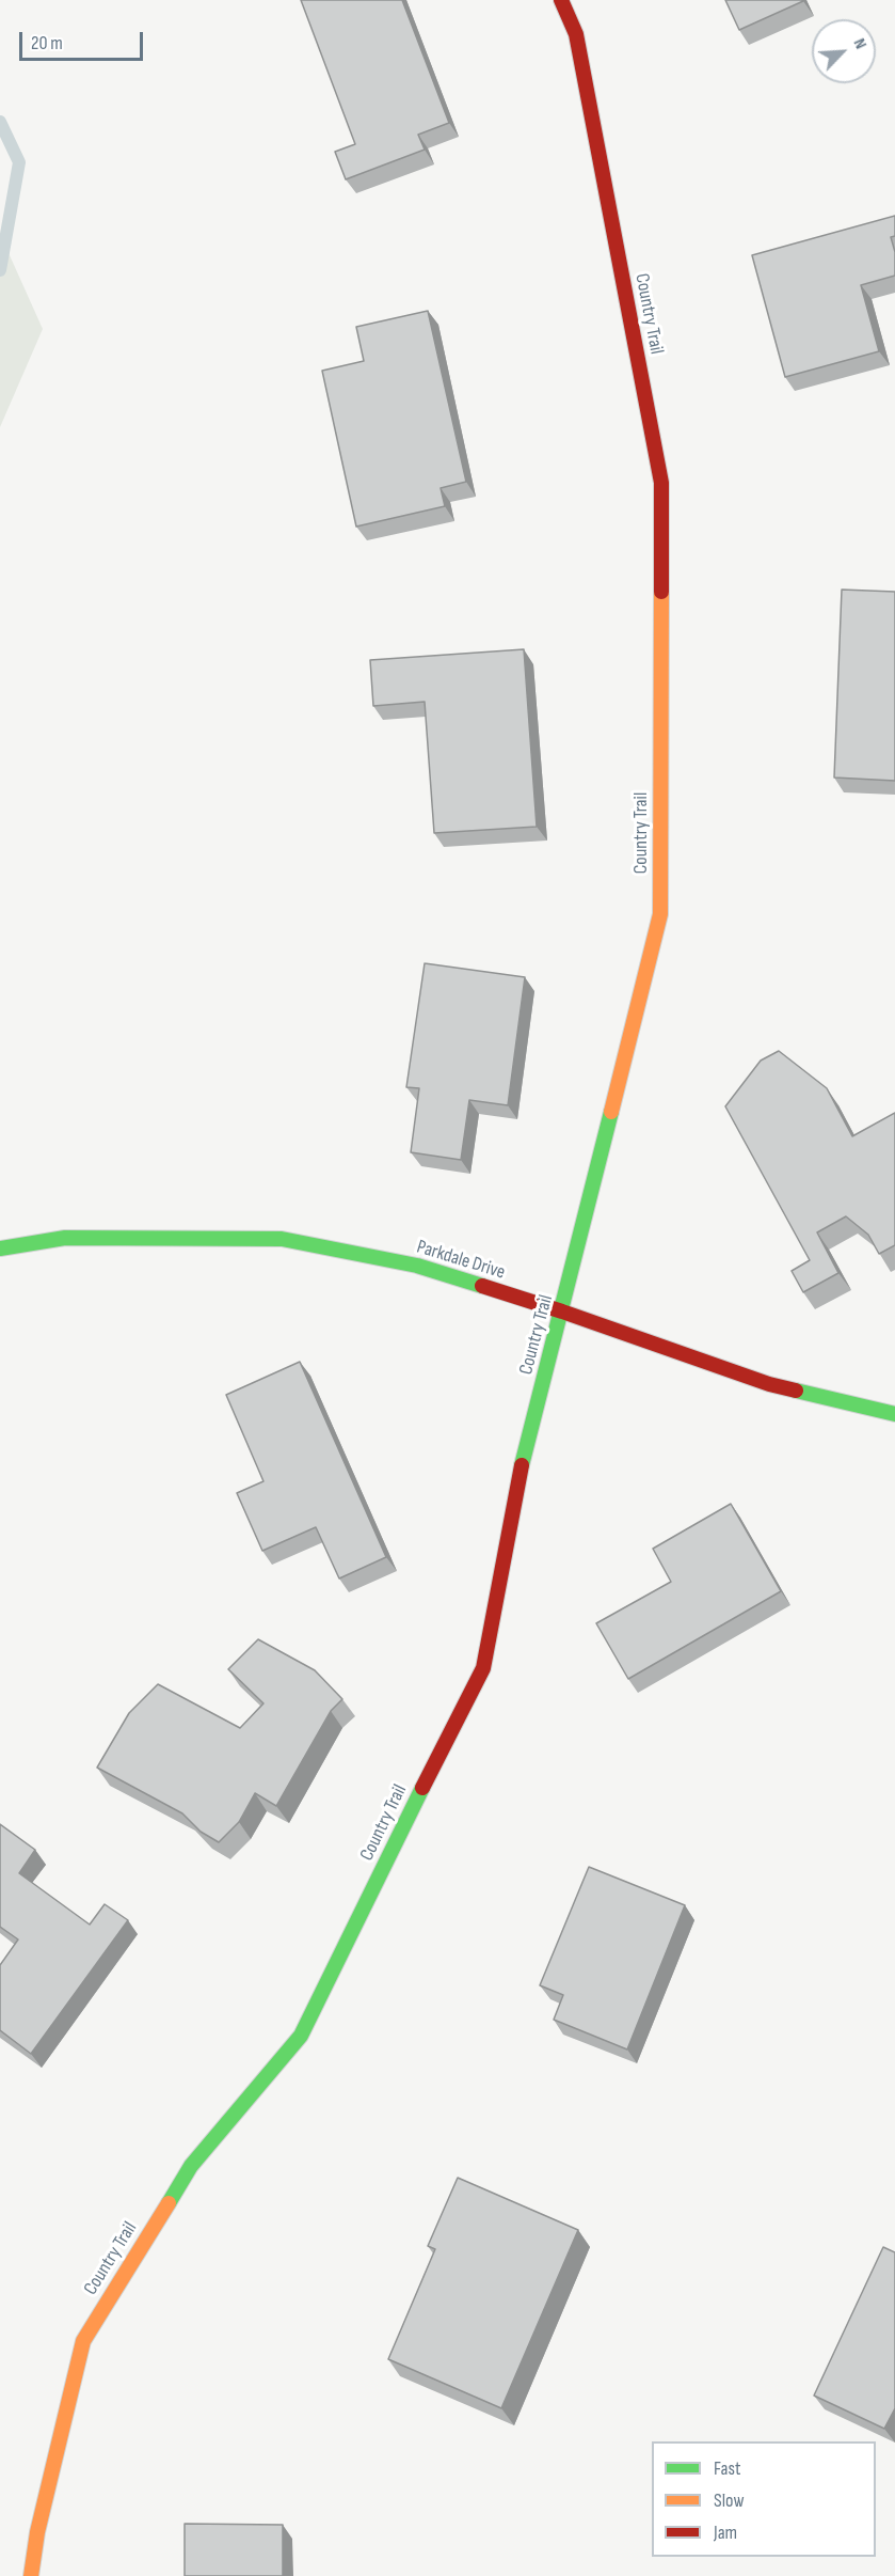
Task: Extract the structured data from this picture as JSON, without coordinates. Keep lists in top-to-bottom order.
{
  "streets": {
    "street": ["Country Trail", "Parkdale Drive"]
  },
  "crossings": [
    ["Country Trail", "Parkdale Drive"]
  ],
  "legend": ["Fast", "Slow", "Jam"],
  "scale_bar": "20 m",
  "north": "top right"
}
